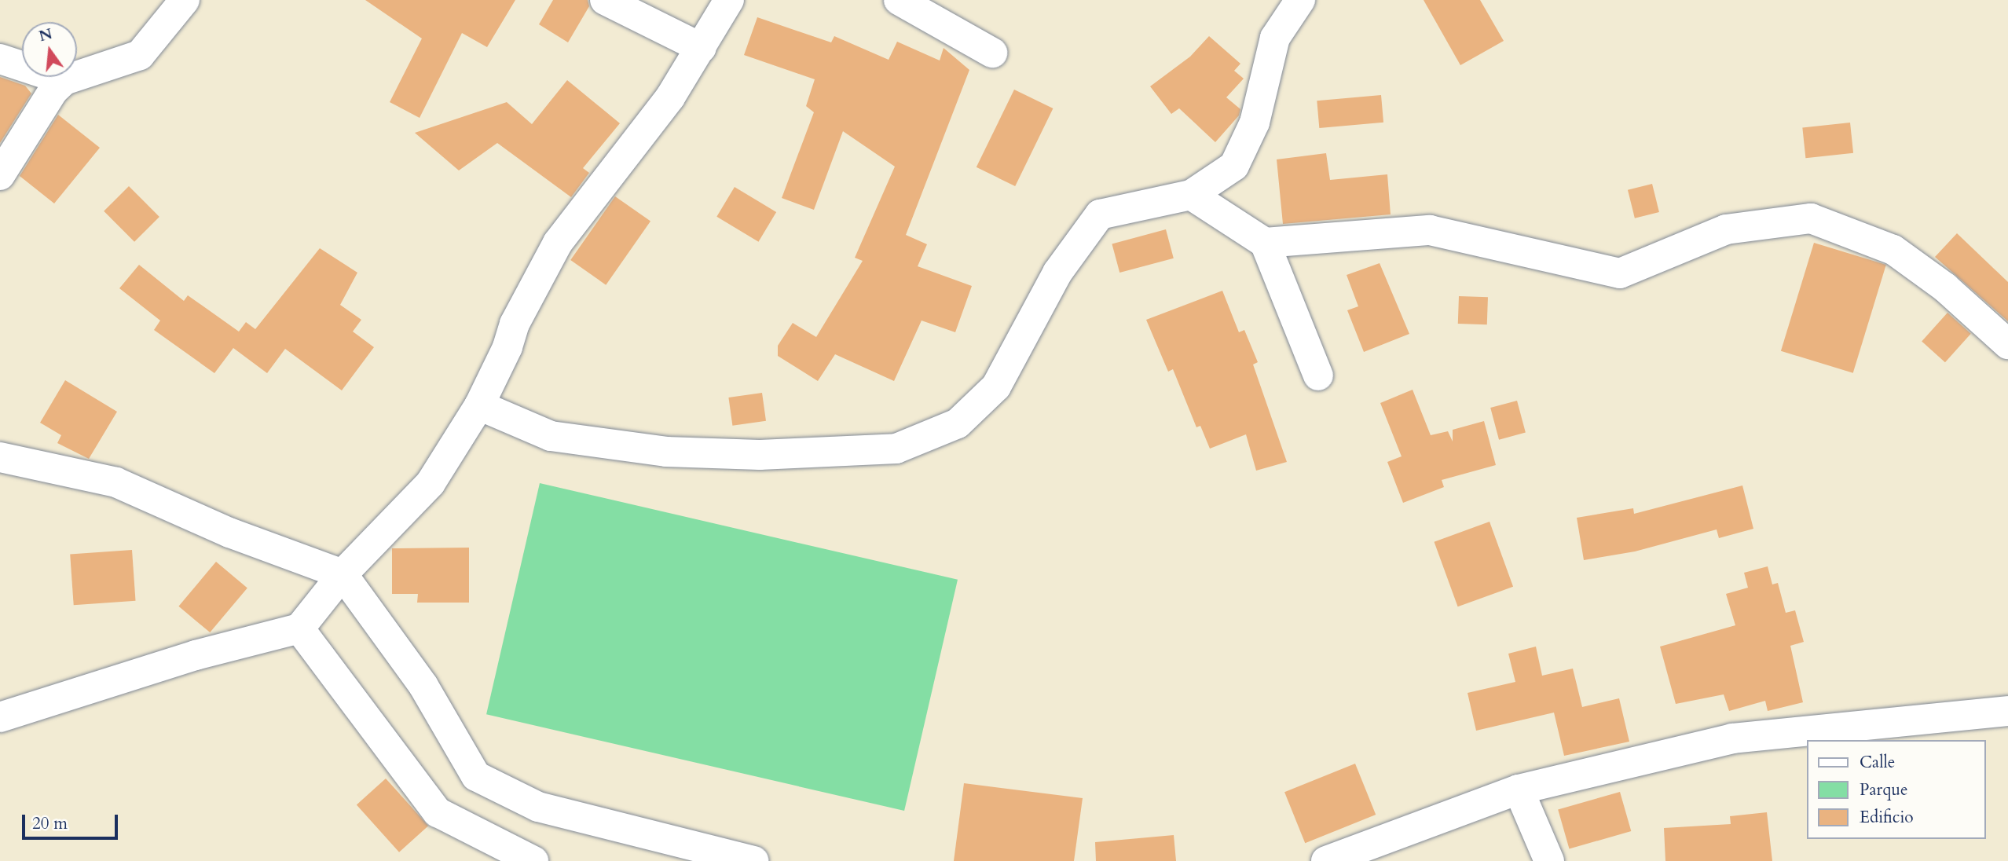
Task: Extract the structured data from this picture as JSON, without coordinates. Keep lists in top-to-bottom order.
{
  "legend": ["Calle", "Parque", "Edificio"],
  "scale_bar": "20 m",
  "north": "top"
}
